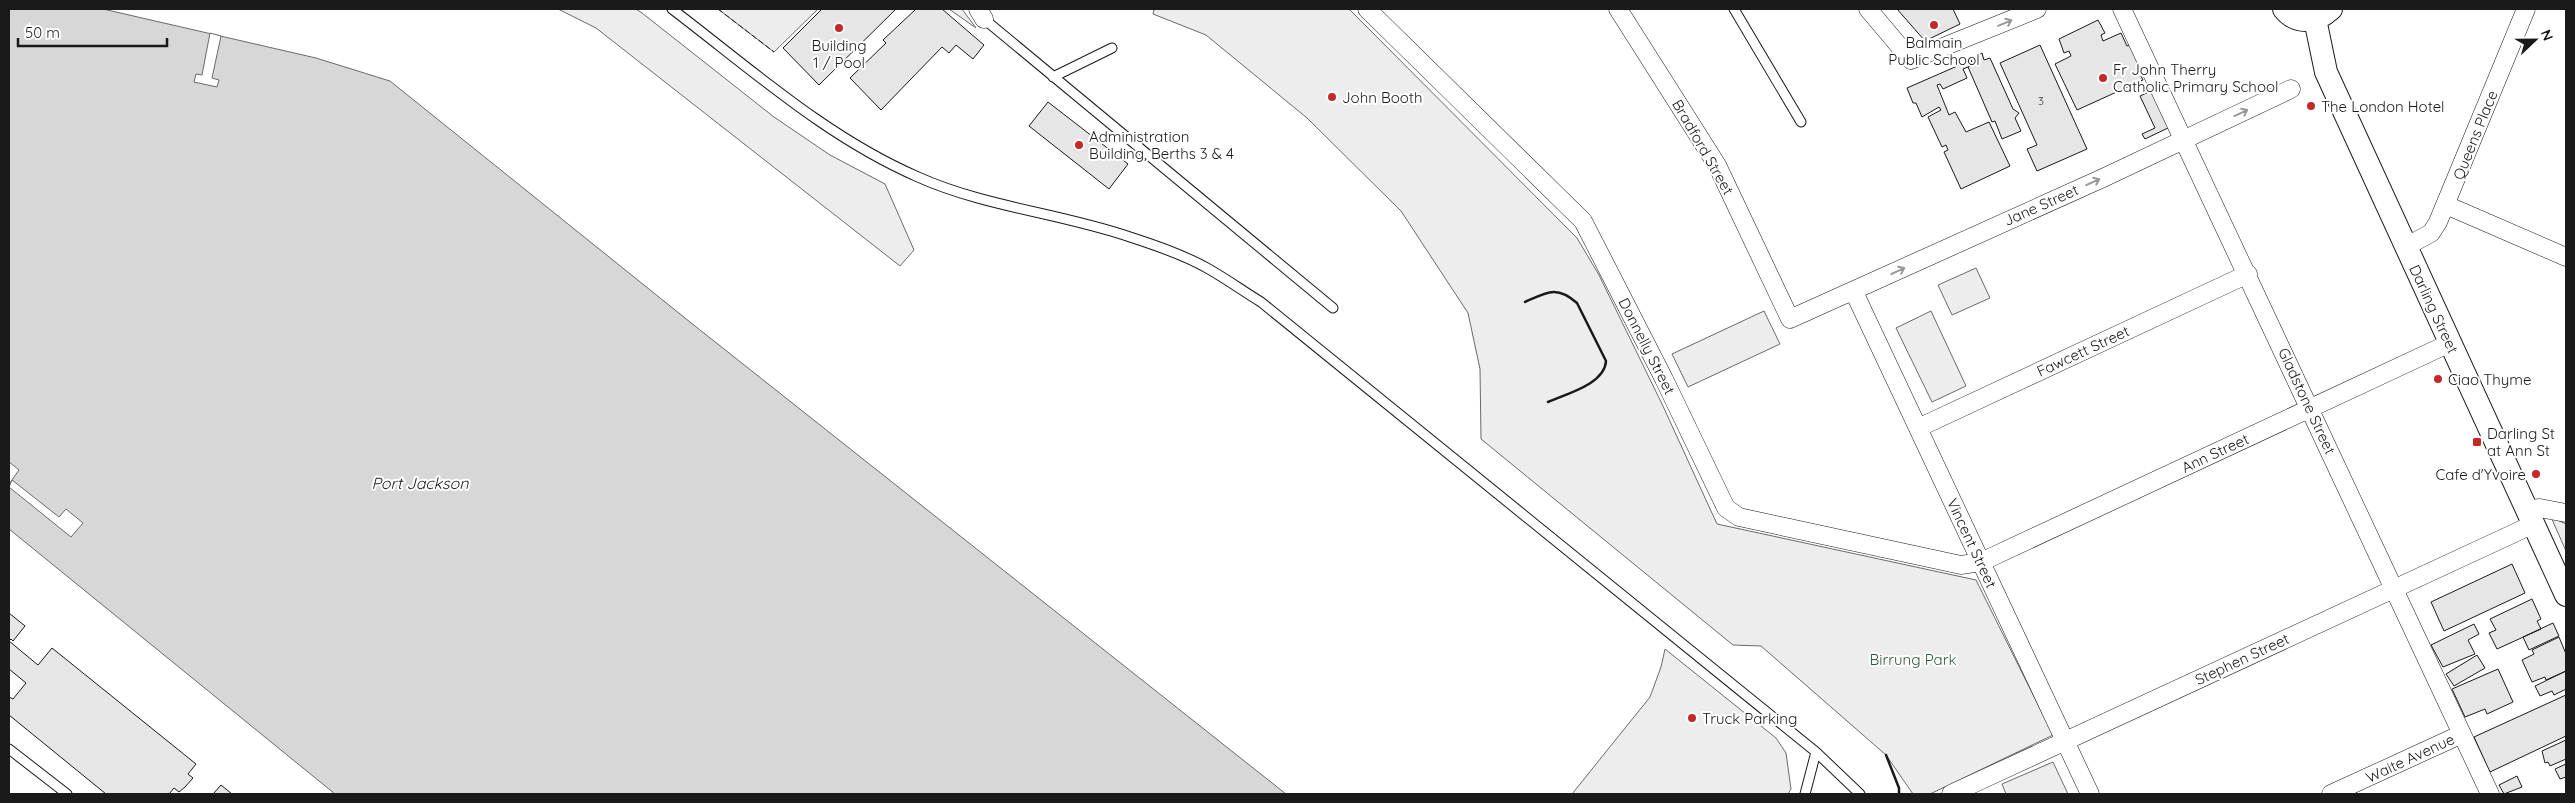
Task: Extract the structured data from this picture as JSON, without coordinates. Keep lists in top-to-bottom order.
{
  "streets": {
    "street": [
      "Queens Place",
      "Bradford Street",
      "Jane Street",
      "Darling Street",
      "Donnelly Street",
      "Fawcett Street",
      "Gladstone Street",
      "Ann Street",
      "Vincent Street",
      "Stephen Street",
      "Waite Avenue"
    ]
  },
  "crossings": [
    ["Queens Place", "Darling Street"],
    ["Bradford Street", "Jane Street"],
    ["Jane Street", "Gladstone Street"],
    ["Jane Street", "Vincent Street"],
    ["Darling Street", "Ann Street"],
    ["Darling Street", "Stephen Street"],
    ["Donnelly Street", "Ann Street"],
    ["Donnelly Street", "Vincent Street"],
    ["Fawcett Street", "Gladstone Street"],
    ["Fawcett Street", "Vincent Street"],
    ["Gladstone Street", "Ann Street"],
    ["Gladstone Street", "Stephen Street"],
    ["Gladstone Street", "Waite Avenue"],
    ["Ann Street", "Vincent Street"],
    ["Vincent Street", "Stephen Street"]
  ],
  "one_way": ["Jane Street"],
  "water": ["Port Jackson"],
  "parks": ["Birrung Park"],
  "places": {
    "other": [
      "Balmain Public School",
      "Building 1 / Pool",
      "Fr John Therry Catholic Primary School",
      "John Booth",
      "The London Hotel",
      "Administration Building, Berths 3 & 4",
      "Ciao Thyme",
      "Cafe d'Yvoire",
      "Truck Parking"
    ],
    "transit": ["Darling St at Ann St"]
  },
  "house_numbers": ["3"],
  "scale_bar": "50 m",
  "north": "right"
}
